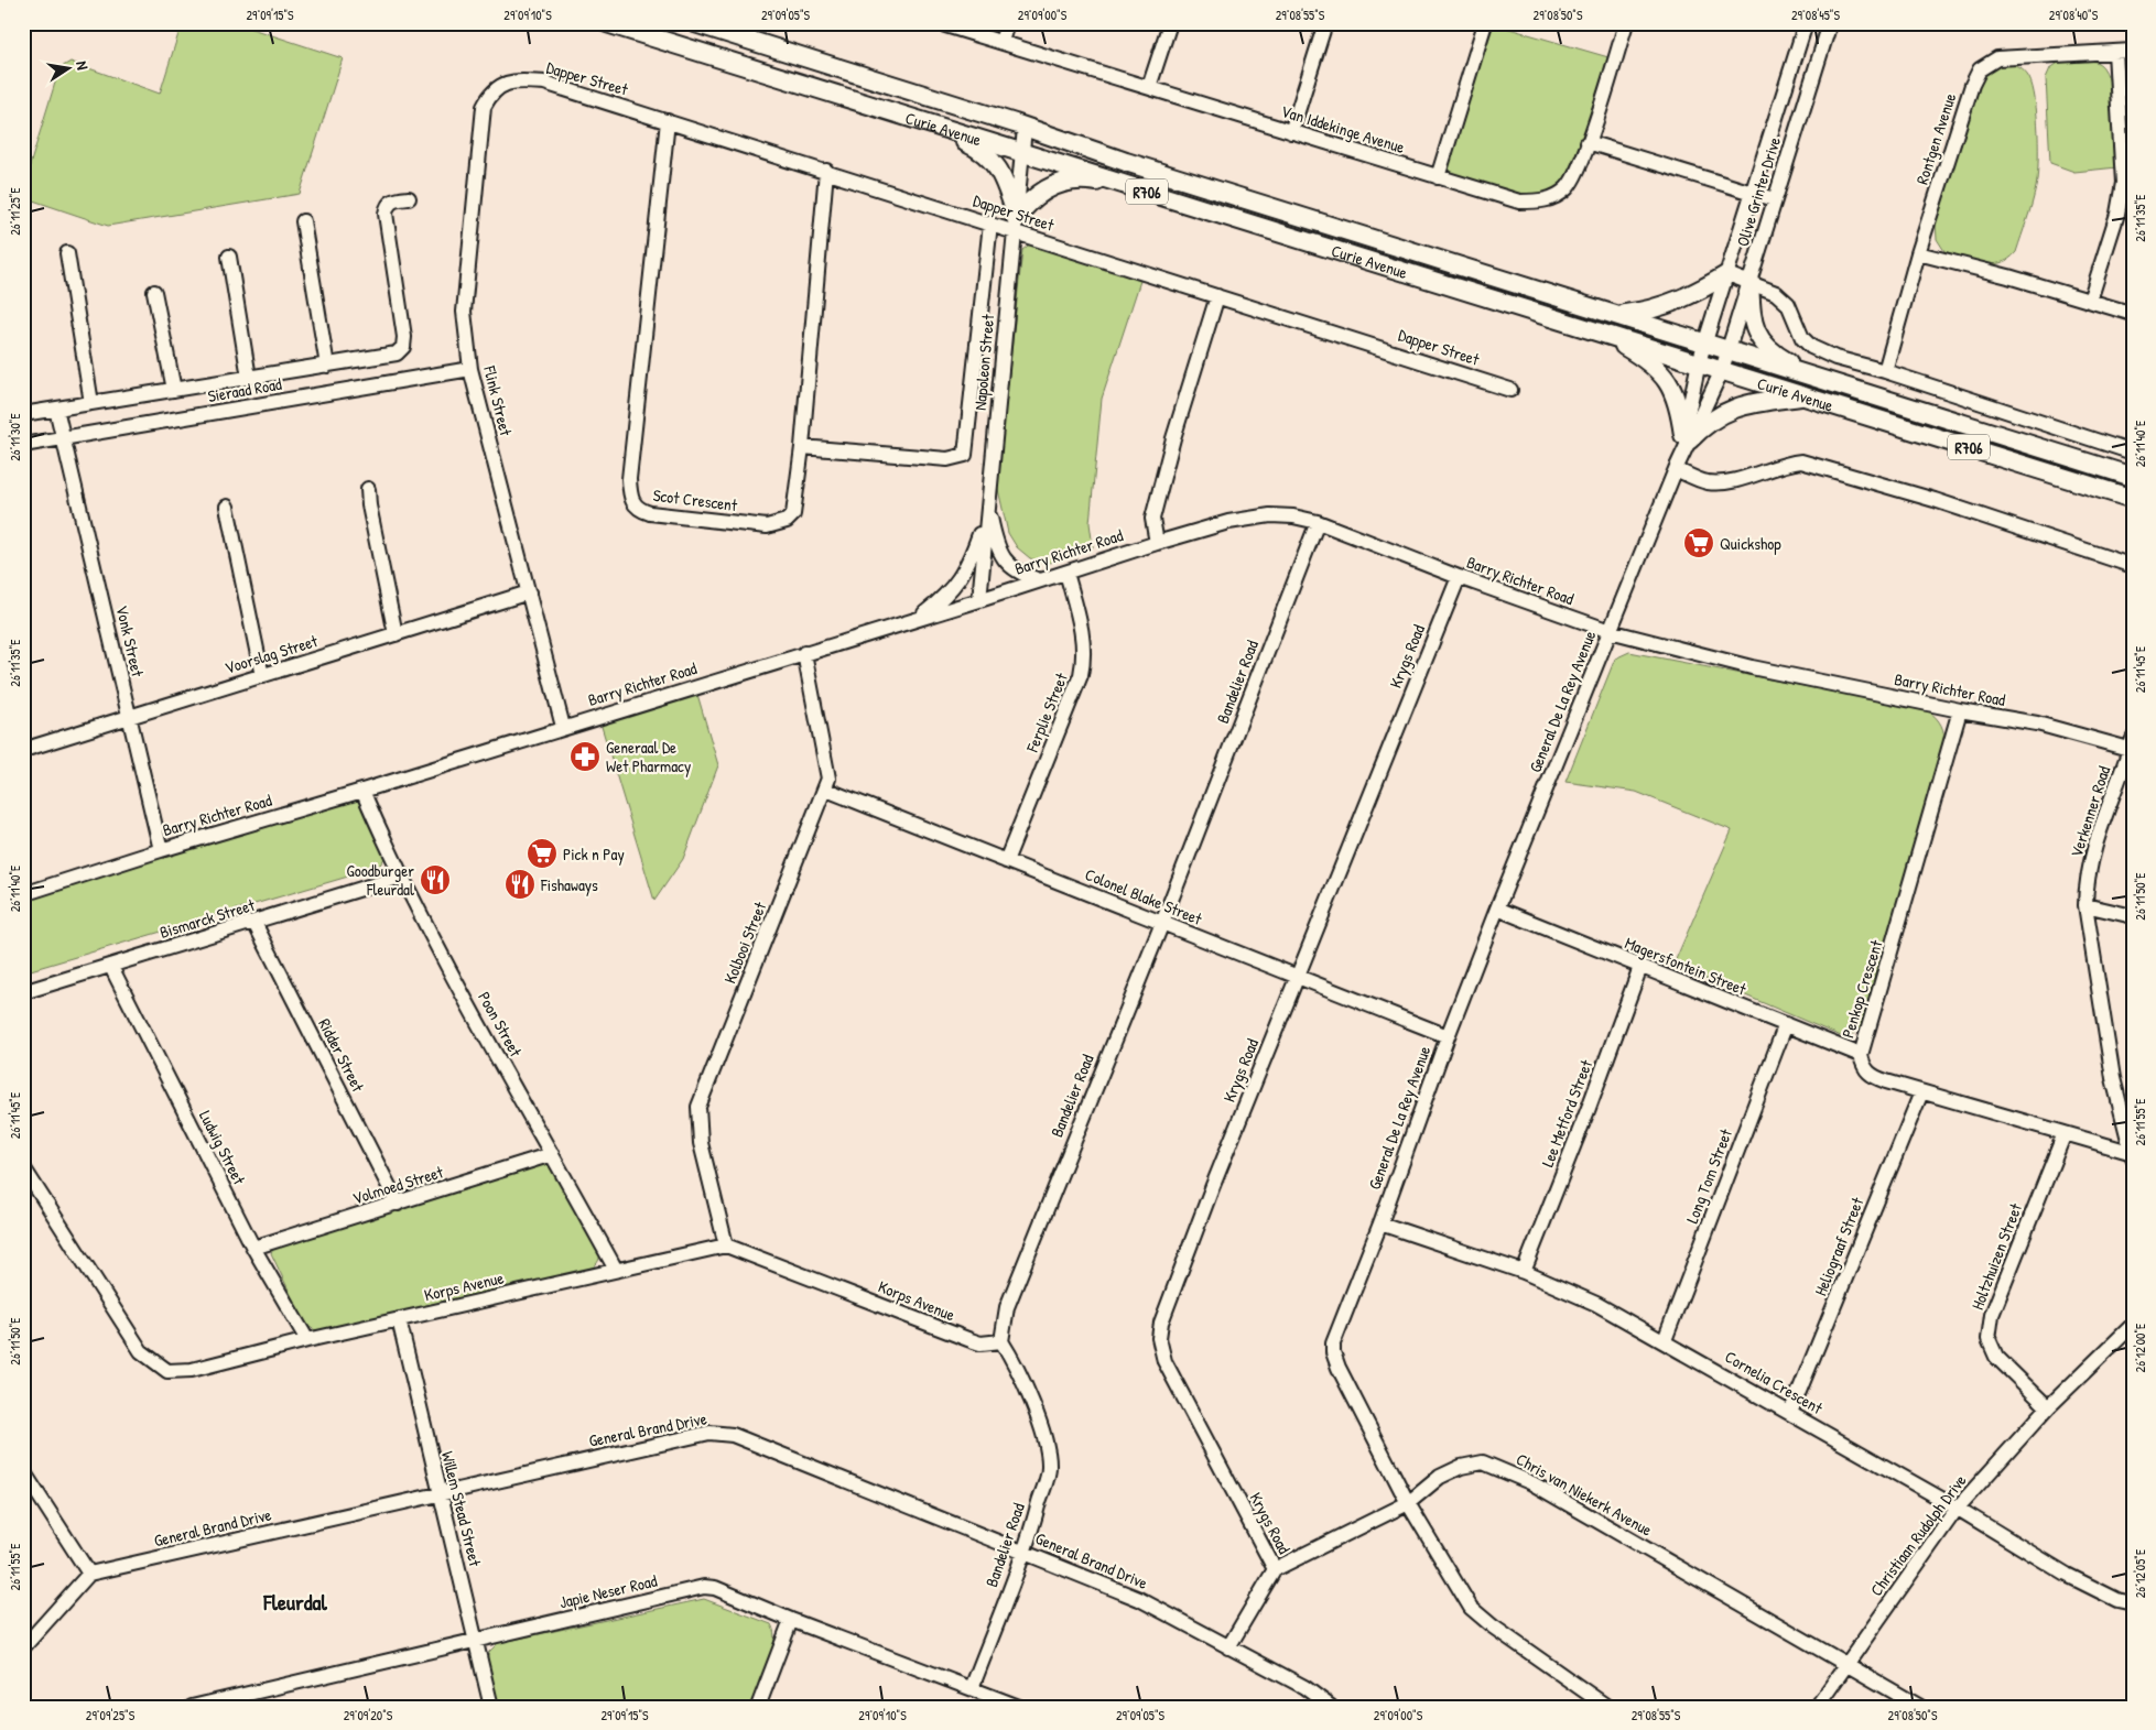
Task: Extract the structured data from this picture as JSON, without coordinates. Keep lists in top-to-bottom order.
{
  "streets": {
    "main road": ["Curie Avenue", "R706"],
    "street": [
      "Dapper Street",
      "Van Iddekinge Avenue",
      "Rontgen Avenue",
      "Olive Grinter Drive",
      "Napoleon Street",
      "Sieraad Road",
      "Flink Street",
      "Scot Crescent",
      "Barry Richter Road",
      "Vonk Street",
      "Voorslag Street",
      "Krygs Road",
      "Bandelier Road",
      "General De La Rey Avenue",
      "Ferplie Street",
      "Verkenner Road",
      "Colonel Blake Street",
      "Bismarck Street",
      "Kolbooi Street",
      "Magersfontein Street",
      "Penkop Crescent",
      "Poon Street",
      "Ridder Street",
      "Lee Metford Street",
      "Ludwig Street",
      "Long Tom Street",
      "Volmoed Street",
      "Heliograaf Street",
      "Holtzhuizen Street",
      "Korps Avenue",
      "Cornelia Crescent",
      "General Brand Drive",
      "Chris van Niekerk Avenue",
      "Willem Stead Street",
      "Christiaan Rudolph Drive",
      "Japie Neser Road"
    ]
  },
  "crossings": [
    ["Dapper Street", "Napoleon Street"],
    ["Dapper Street", "Flink Street"],
    ["Dapper Street", "Scot Crescent"],
    ["Curie Avenue", "Olive Grinter Drive"],
    ["Curie Avenue", "Napoleon Street"],
    ["Curie Avenue", "General De La Rey Avenue"],
    ["Olive Grinter Drive", "General De La Rey Avenue"],
    ["Napoleon Street", "Scot Crescent"],
    ["Napoleon Street", "Barry Richter Road"],
    ["Sieraad Road", "Flink Street"],
    ["Sieraad Road", "Vonk Street"],
    ["Flink Street", "Barry Richter Road"],
    ["Flink Street", "Voorslag Street"],
    ["Barry Richter Road", "Vonk Street"],
    ["Barry Richter Road", "Krygs Road"],
    ["Barry Richter Road", "Bandelier Road"],
    ["Barry Richter Road", "General De La Rey Avenue"],
    ["Barry Richter Road", "Ferplie Street"],
    ["Barry Richter Road", "Verkenner Road"],
    ["Barry Richter Road", "Kolbooi Street"],
    ["Barry Richter Road", "Penkop Crescent"],
    ["Barry Richter Road", "Poon Street"],
    ["Vonk Street", "Voorslag Street"],
    ["Krygs Road", "Colonel Blake Street"],
    ["Krygs Road", "Chris van Niekerk Avenue"],
    ["Bandelier Road", "Colonel Blake Street"],
    ["Bandelier Road", "Korps Avenue"],
    ["Bandelier Road", "General Brand Drive"],
    ["Bandelier Road", "Japie Neser Road"],
    ["General De La Rey Avenue", "Colonel Blake Street"],
    ["General De La Rey Avenue", "Magersfontein Street"],
    ["General De La Rey Avenue", "Cornelia Crescent"],
    ["General De La Rey Avenue", "Chris van Niekerk Avenue"],
    ["Ferplie Street", "Colonel Blake Street"],
    ["Verkenner Road", "Penkop Crescent"],
    ["Colonel Blake Street", "Kolbooi Street"],
    ["Bismarck Street", "Poon Street"],
    ["Bismarck Street", "Ridder Street"],
    ["Bismarck Street", "Ludwig Street"],
    ["Kolbooi Street", "Korps Avenue"],
    ["Magersfontein Street", "Penkop Crescent"],
    ["Magersfontein Street", "Lee Metford Street"],
    ["Magersfontein Street", "Long Tom Street"],
    ["Penkop Crescent", "Heliograaf Street"],
    ["Penkop Crescent", "Holtzhuizen Street"],
    ["Poon Street", "Volmoed Street"],
    ["Poon Street", "Korps Avenue"],
    ["Ridder Street", "Volmoed Street"],
    ["Lee Metford Street", "Cornelia Crescent"],
    ["Ludwig Street", "Volmoed Street"],
    ["Ludwig Street", "Korps Avenue"],
    ["Long Tom Street", "Cornelia Crescent"],
    ["Heliograaf Street", "Cornelia Crescent"],
    ["Holtzhuizen Street", "Christiaan Rudolph Drive"],
    ["Korps Avenue", "Willem Stead Street"],
    ["Cornelia Crescent", "Christiaan Rudolph Drive"],
    ["General Brand Drive", "Willem Stead Street"],
    ["Chris van Niekerk Avenue", "Christiaan Rudolph Drive"],
    ["Willem Stead Street", "Japie Neser Road"]
  ],
  "districts": ["Fleurdal"],
  "places": {
    "supermarket": ["Quickshop", "Pick n Pay"],
    "pharmacy": ["Generaal De Wet Pharmacy"],
    "restaurant": ["Goodburger Fleurdal", "Fishaways"]
  },
  "north": "right",
  "coordinates": [
    "29°09'15\"S",
    "29°09'10\"S",
    "29°09'05\"S",
    "29°09'00\"S",
    "29°08'55\"S",
    "29°08'50\"S",
    "29°08'45\"S",
    "29°08'40\"S",
    "26°11'25\"E",
    "26°11'35\"E",
    "26°11'30\"E",
    "26°11'40\"E",
    "26°11'45\"E",
    "26°11'50\"E",
    "26°11'55\"E",
    "26°12'00\"E",
    "26°12'05\"E",
    "29°09'25\"S",
    "29°09'20\"S"
  ]
}
